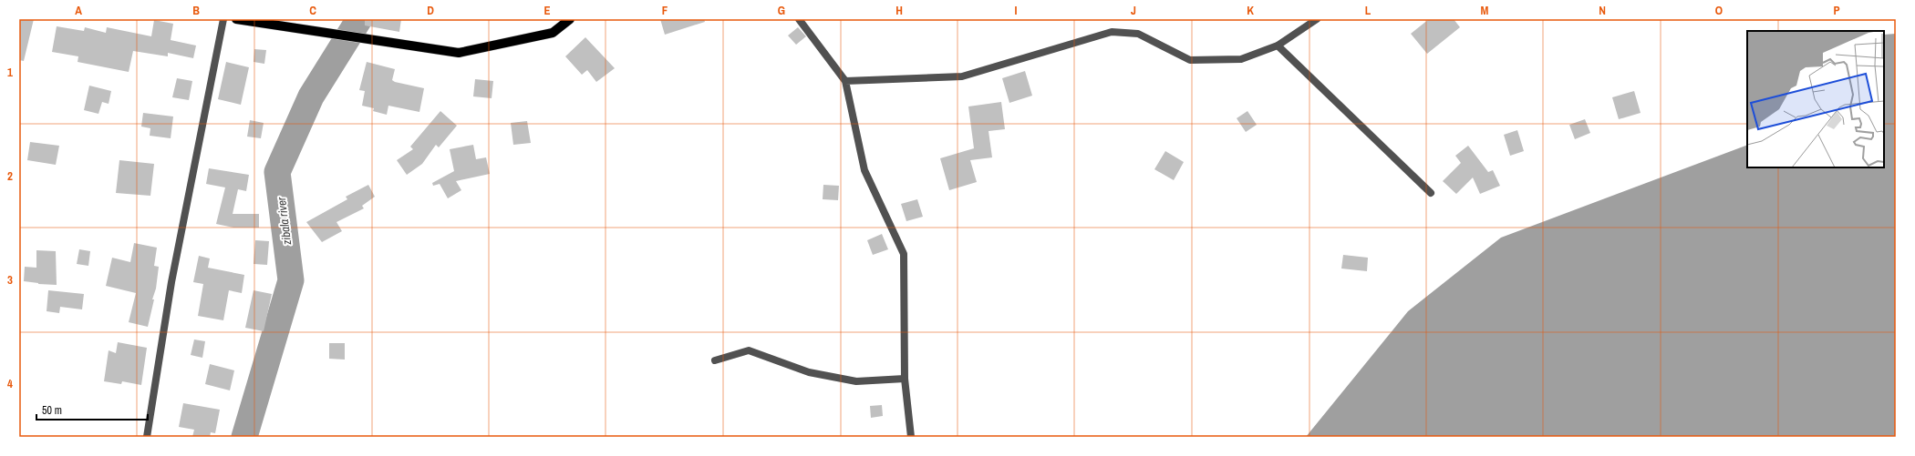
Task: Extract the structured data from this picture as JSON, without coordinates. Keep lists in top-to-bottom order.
{
  "water": ["zibala river"],
  "scale_bar": "50 m",
  "grid": {
    "columns": [
      "A",
      "B",
      "C",
      "D",
      "E",
      "F",
      "G",
      "H",
      "I",
      "J",
      "K",
      "L",
      "M",
      "N",
      "O",
      "P"
    ],
    "rows": [
      "1",
      "2",
      "3",
      "4"
    ]
  }
}
